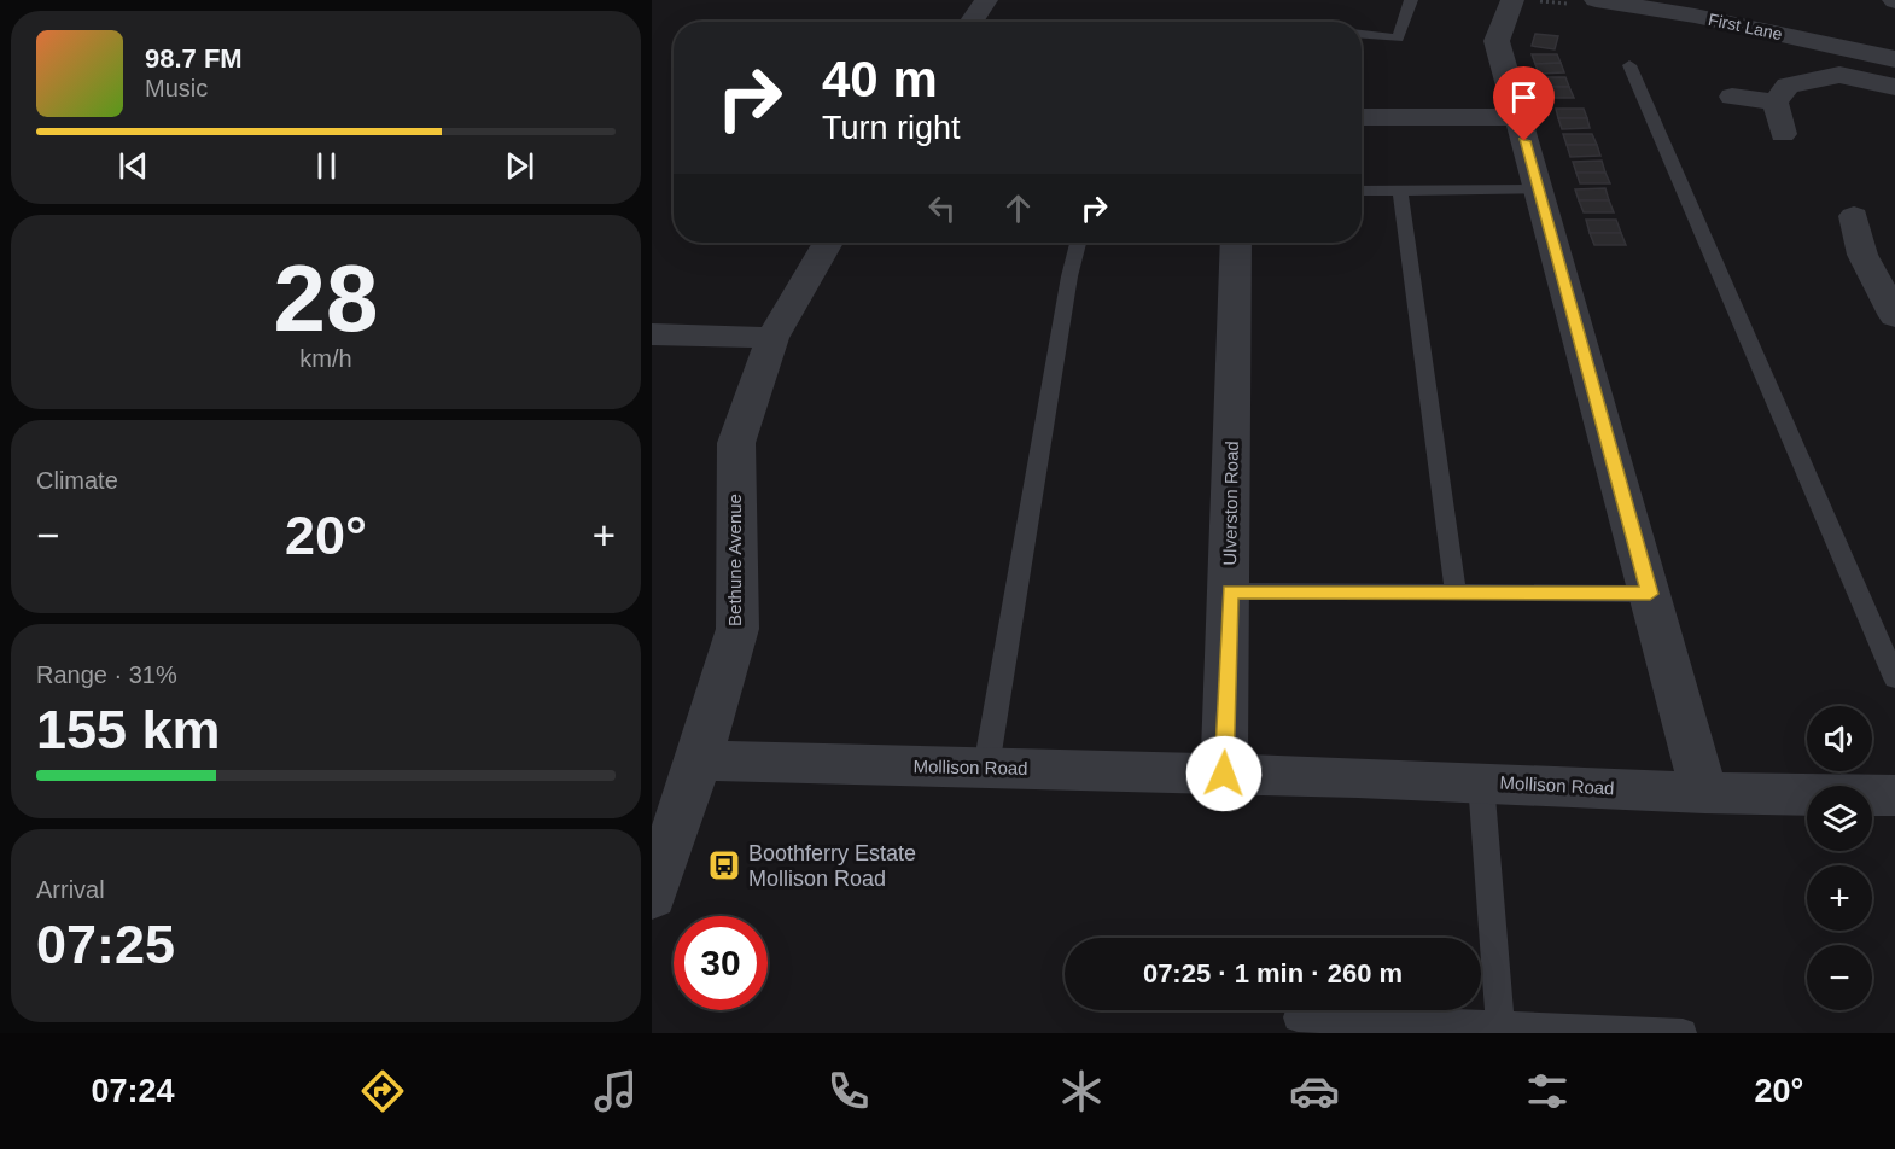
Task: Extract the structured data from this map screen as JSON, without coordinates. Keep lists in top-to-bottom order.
{
  "streets": {
    "street": [
      "First Lane",
      "Ulverston Road",
      "Bethune Avenue",
      "Mollison Road"
    ]
  },
  "crossings": [
    ["Ulverston Road", "Mollison Road"],
    ["Bethune Avenue", "Mollison Road"]
  ],
  "places": {
    "bus stop": ["Boothferry Estate Mollison Road"]
  },
  "page": {
    "turn": ["40 m", "Turn right"],
    "song": ["98.7 FM", "Music"],
    "tile": [
      ["28", "km/h"],
      "Climate",
      ["Range · 31%", "155 km"],
      ["Arrival", "07:25"]
    ],
    "heat": ["−", "20°", "+"],
    "map_buttons": ["+", "−"],
    "limit": "30",
    "trip": "07:25 · 1 min · 260 m",
    "tabs": ["07:24", "20°"]
  }
}
